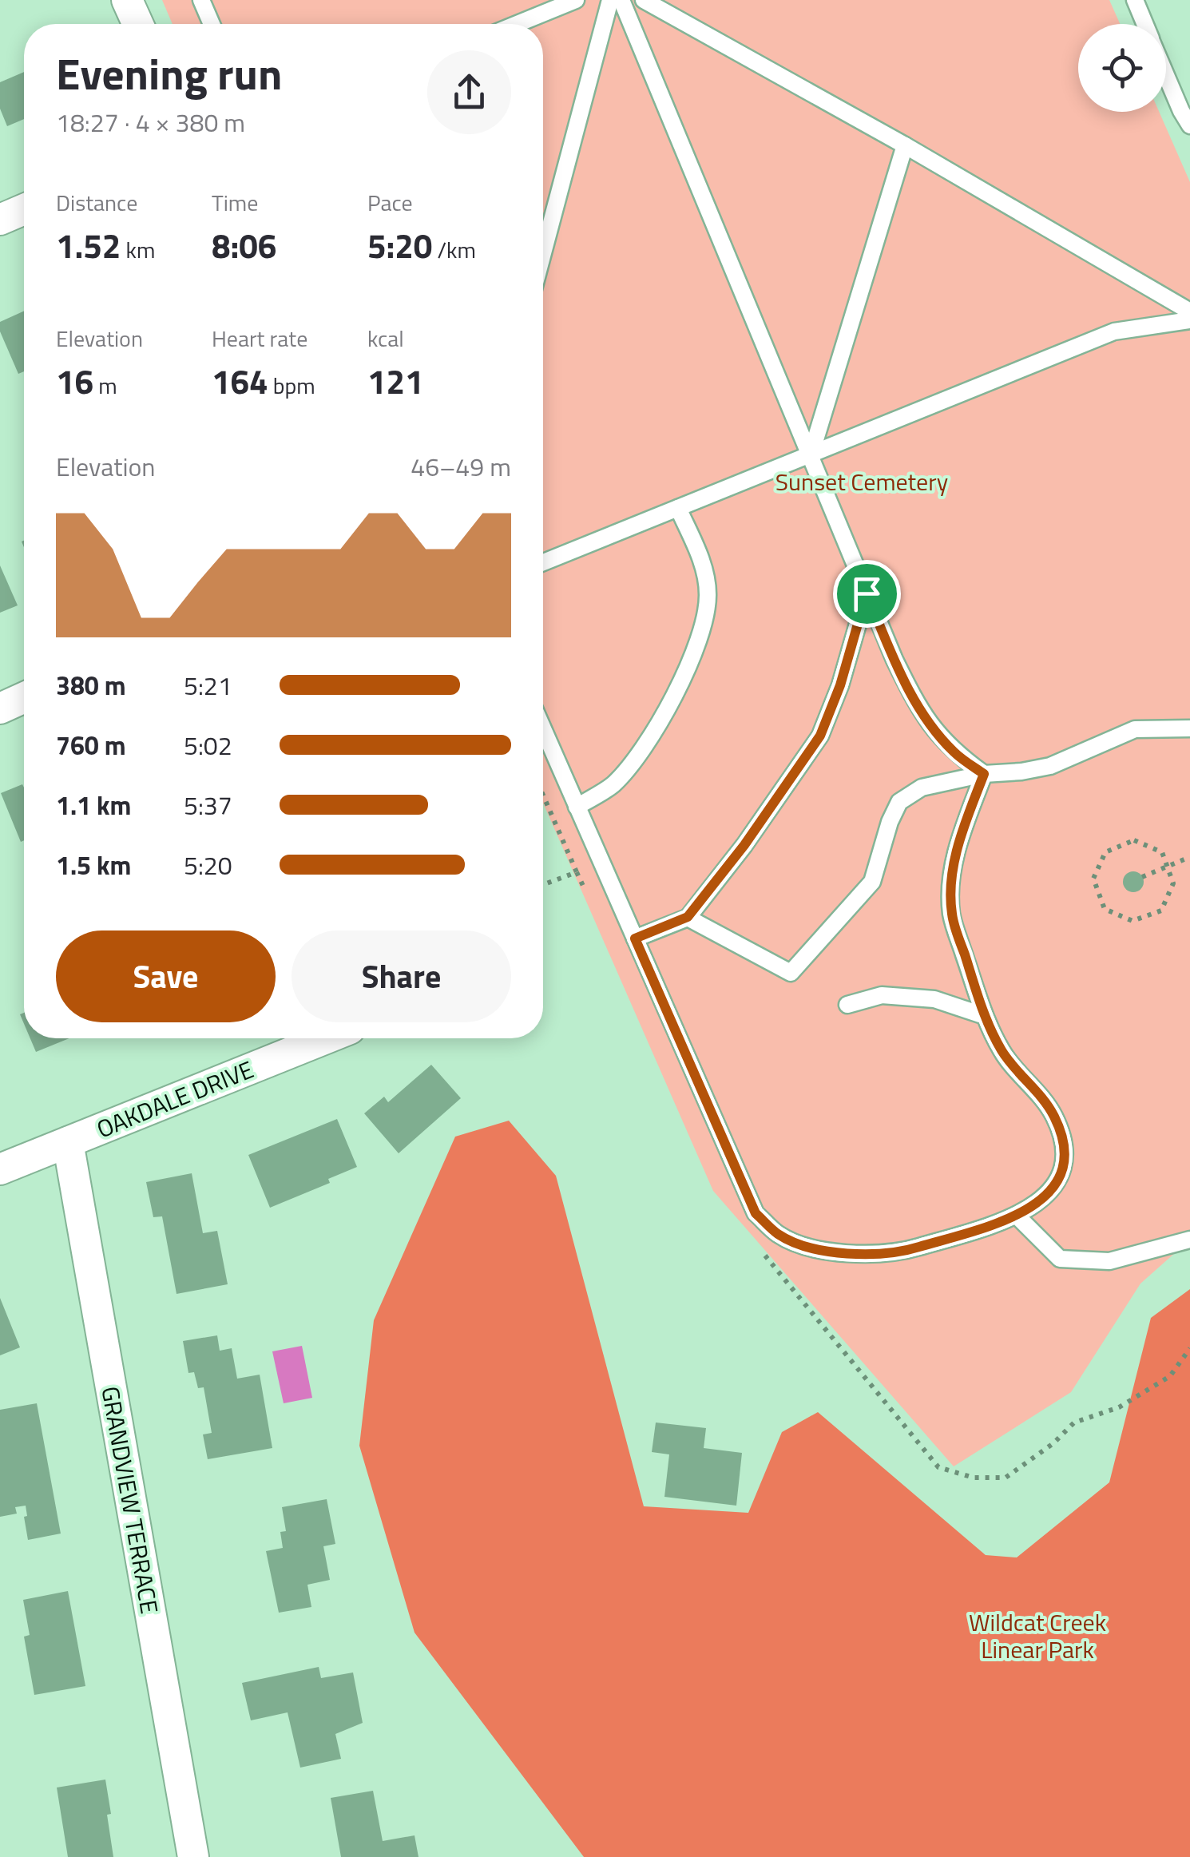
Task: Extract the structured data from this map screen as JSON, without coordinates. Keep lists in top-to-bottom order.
{
  "streets": {
    "street": ["OAKDALE DRIVE", "GRANDVIEW TERRACE"]
  },
  "crossings": [
    ["OAKDALE DRIVE", "GRANDVIEW TERRACE"]
  ],
  "parks": ["Sunset Cemetery", "Wildcat Creek Linear Park"],
  "page": {
    "heading": ["Evening run", "18:27 · 4 × 380 m"],
    "stats": [
      ["Distance", "1.52 km"],
      ["Time", "8:06"],
      ["Pace", "5:20 /km"],
      ["Elevation", "16 m"],
      ["Heart rate", "164 bpm"],
      ["kcal", "121"]
    ],
    "chart": ["Elevation", "46–49 m"],
    "list": [
      {
        "name": "380 m",
        "note": "5:21"
      },
      {
        "name": "760 m",
        "note": "5:02"
      },
      {
        "name": "1.1 km",
        "note": "5:37"
      },
      {
        "name": "1.5 km",
        "note": "5:20"
      }
    ],
    "buttons": ["Save", "Share"]
  }
}
